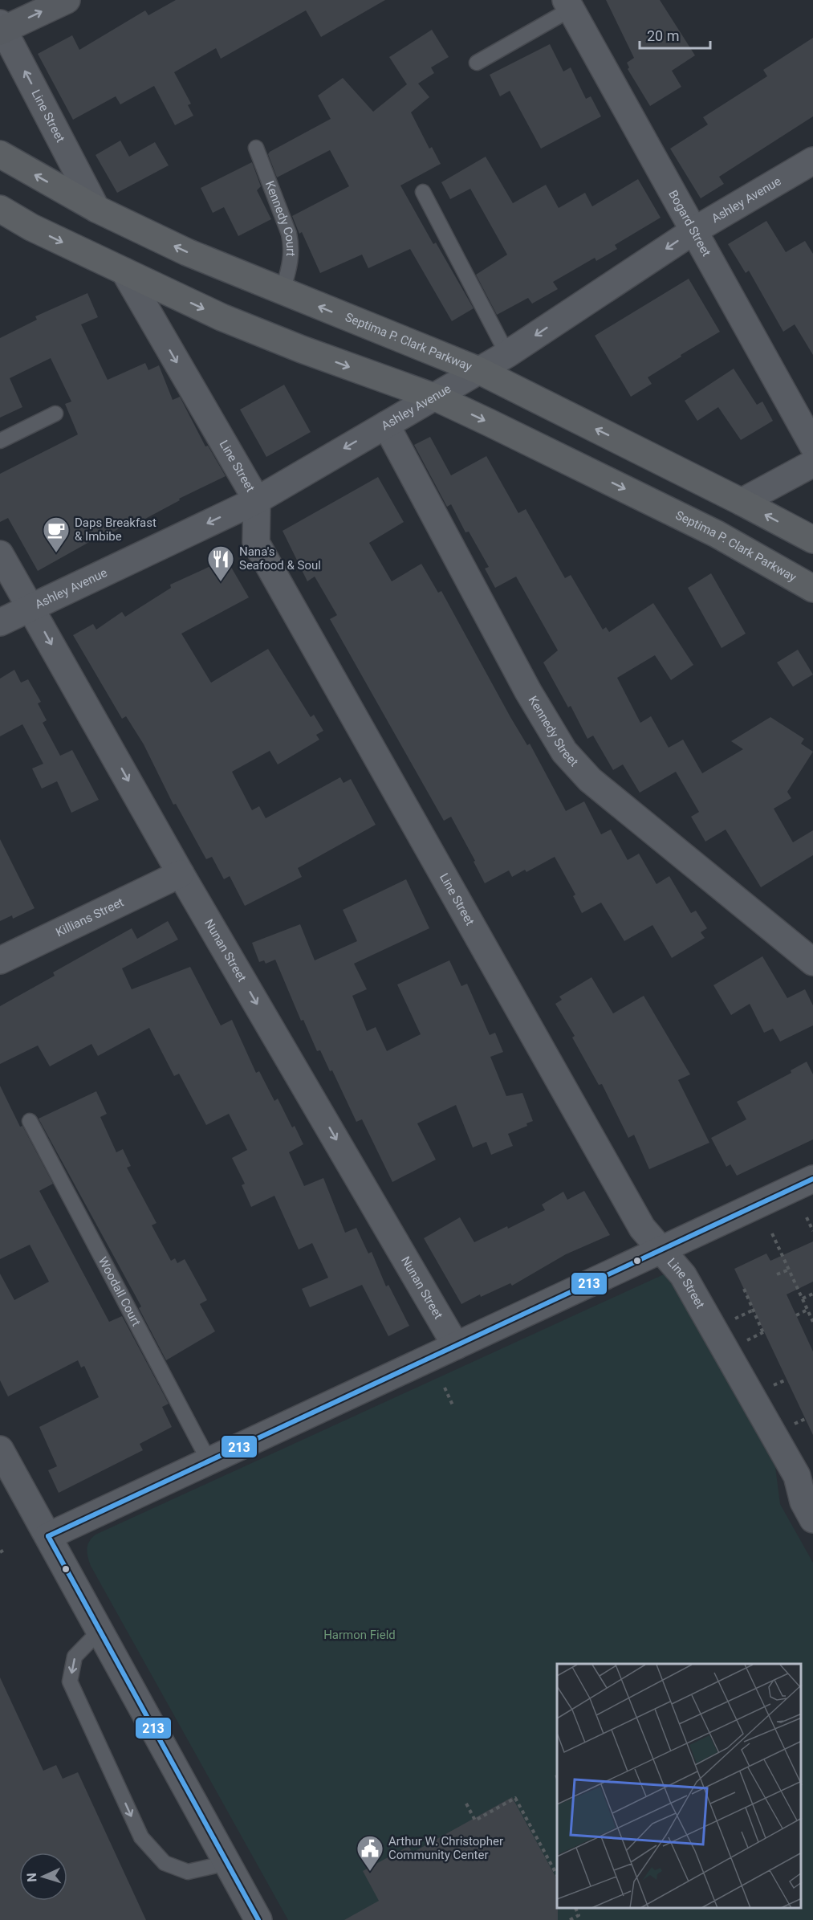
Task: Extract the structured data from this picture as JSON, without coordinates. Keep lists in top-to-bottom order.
{
  "streets": {
    "highway": ["Septima P. Clark Parkway"],
    "street": [
      "Line Street",
      "Ashley Avenue",
      "Bogard Street",
      "Kennedy Street",
      "Killians Street",
      "Nunan Street"
    ],
    "lane": ["Kennedy Court", "Woodall Court"]
  },
  "crossings": [
    ["Line Street", "Ashley Avenue"],
    ["Line Street", "Septima P. Clark Parkway"],
    ["Ashley Avenue", "Bogard Street"],
    ["Ashley Avenue", "Septima P. Clark Parkway"],
    ["Ashley Avenue", "Kennedy Street"],
    ["Ashley Avenue", "Nunan Street"],
    ["Kennedy Court", "Septima P. Clark Parkway"],
    ["Killians Street", "Nunan Street"]
  ],
  "one_way": ["Ashley Avenue", "Nunan Street"],
  "parks": ["Harmon Field"],
  "places": {
    "cafe": ["Daps Breakfast & Imbibe"],
    "restaurant": ["Nana's Seafood & Soul"],
    "public building": ["Arthur W. Christopher Community Center"]
  },
  "lines": ["transit line 213"],
  "scale_bar": "20 m",
  "north": "left"
}
